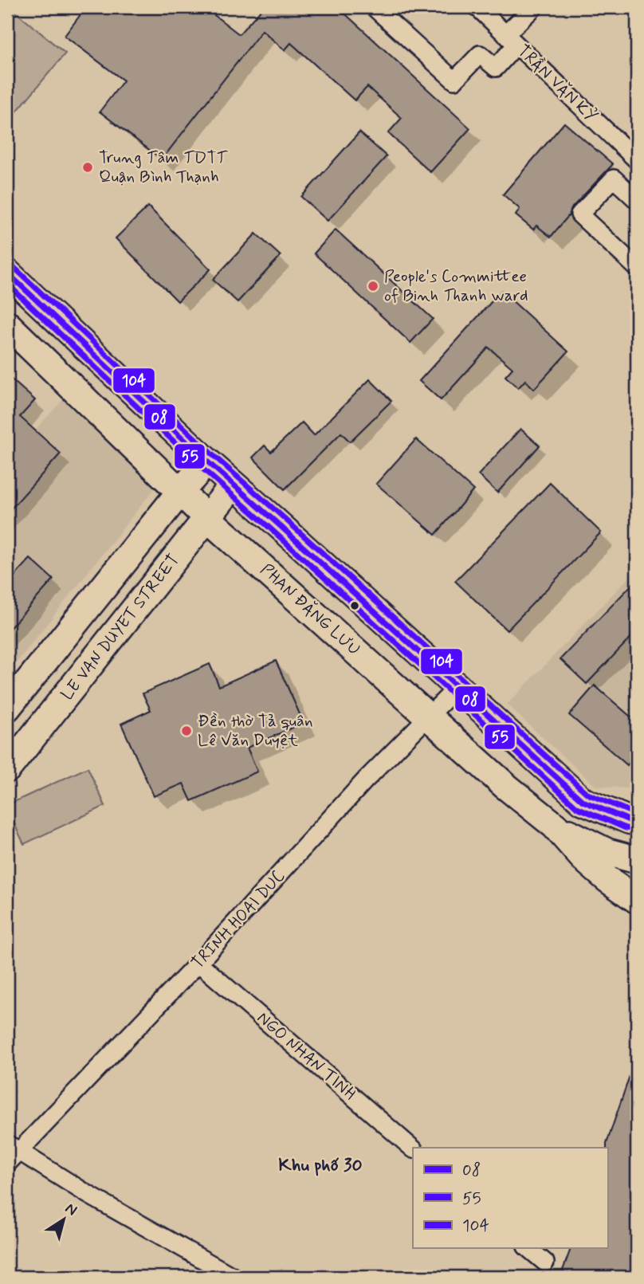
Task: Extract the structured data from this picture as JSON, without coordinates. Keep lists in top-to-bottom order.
{
  "streets": {
    "main road": ["PHAN ĐĂNG LƯU", "LE VAN DUYET STREET"],
    "street": ["TRẦN VĂN KỶ", "TRINH HOAI DUC", "NGO NHAN TINH"]
  },
  "crossings": [
    ["PHAN ĐĂNG LƯU", "LE VAN DUYET STREET"],
    ["PHAN ĐĂNG LƯU", "TRINH HOAI DUC"],
    ["TRINH HOAI DUC", "NGO NHAN TINH"]
  ],
  "districts": ["Khu phố 30"],
  "places": ["Trung Tâm TDTT Quận Bình Thạnh", "People's Committee of Binh Thanh ward", "Đền thờ Tả quân Lê Văn Duyệt"],
  "lines": ["transit line 104", "transit line 08", "transit line 55"],
  "legend": ["08", "55", "104"],
  "north": "top right"
}
